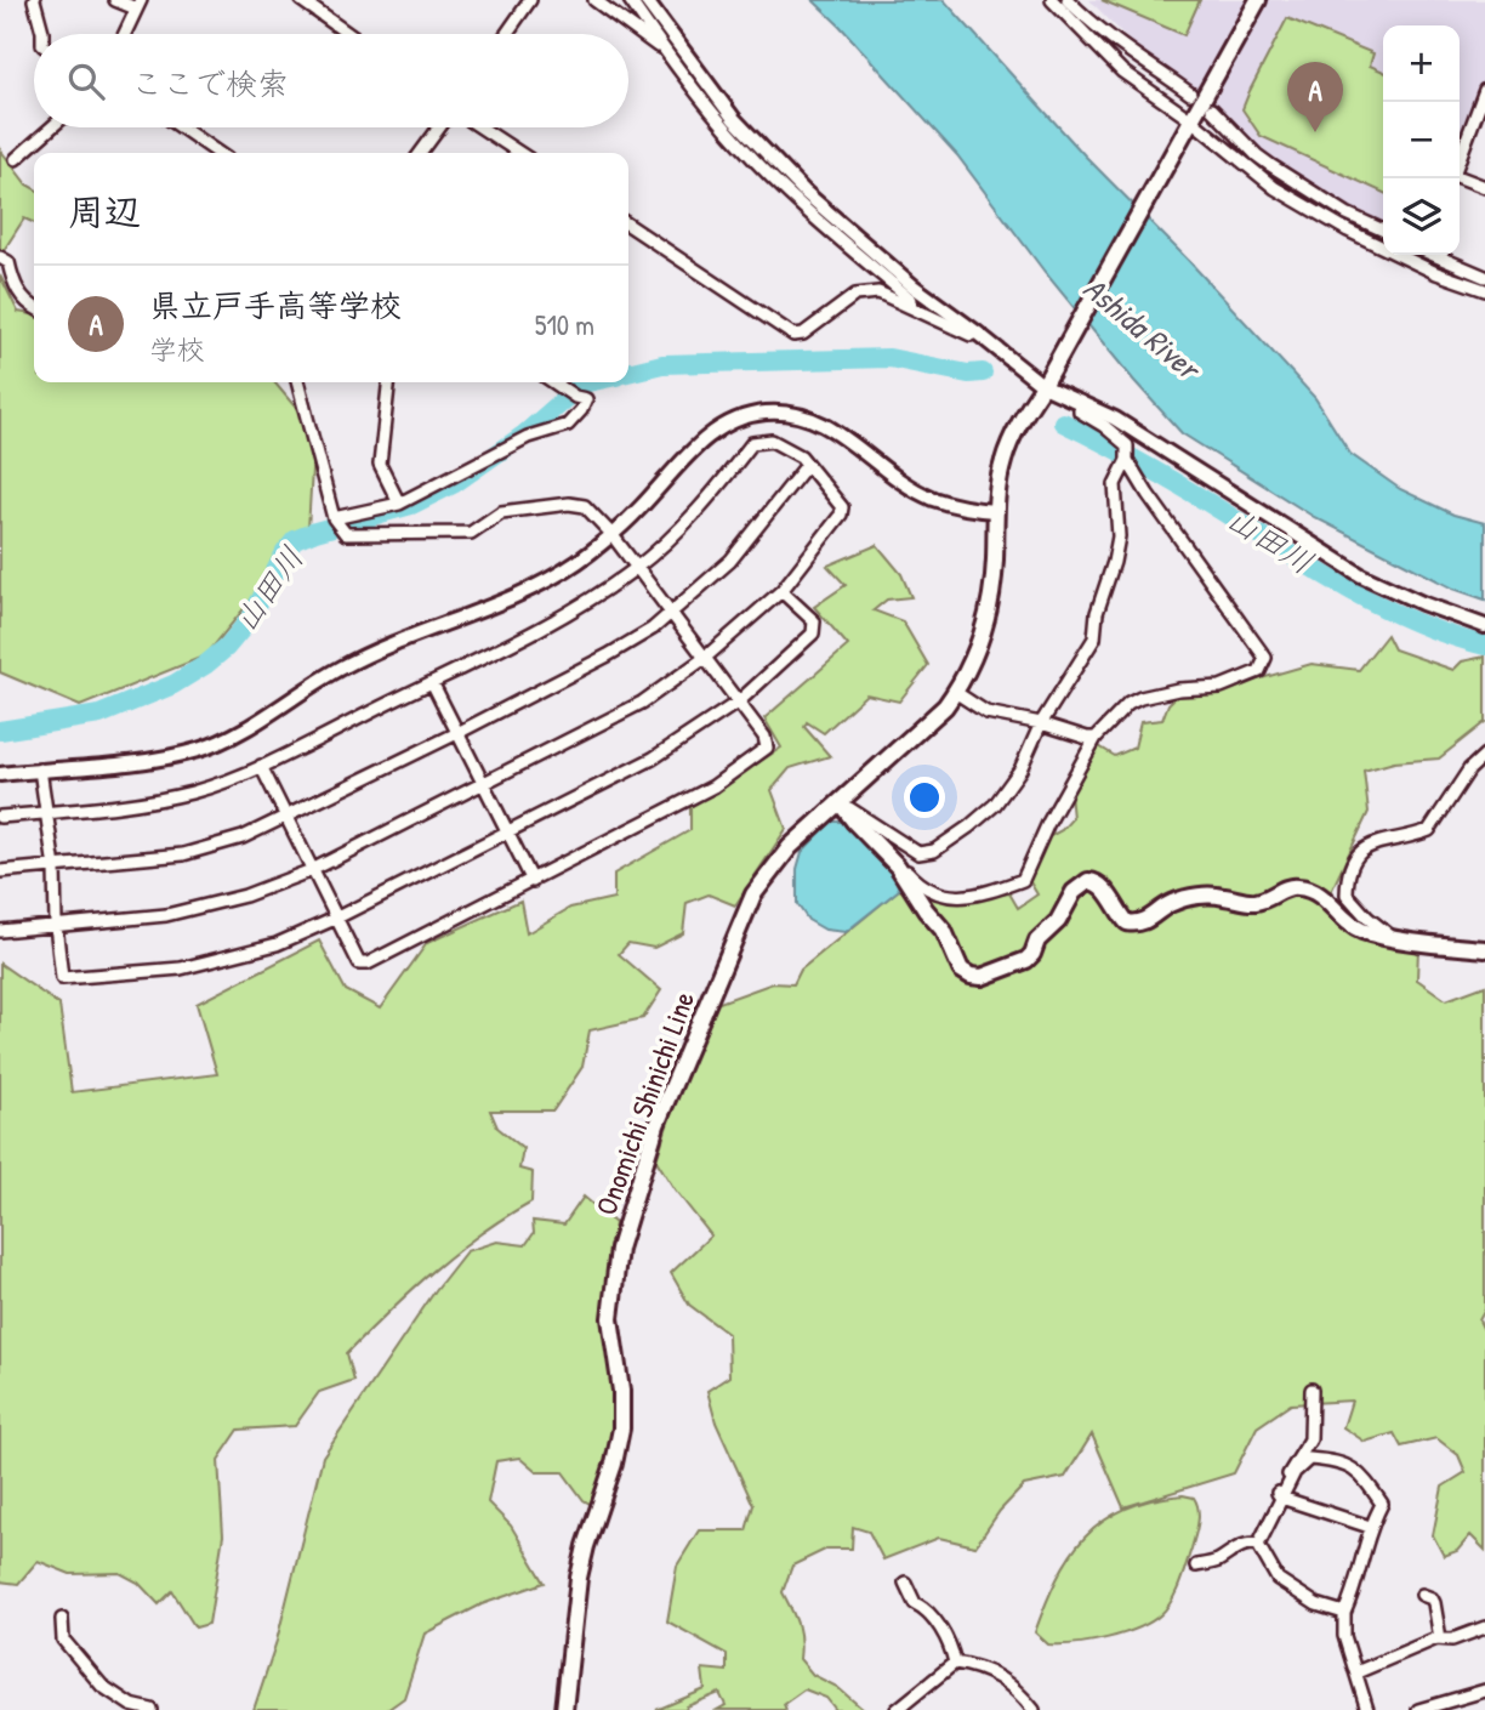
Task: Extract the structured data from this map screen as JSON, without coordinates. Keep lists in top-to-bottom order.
{
  "streets": {
    "main road": ["Onomichi Shinichi Line"]
  },
  "water": ["Ashida River", "山田川"],
  "page": {
    "map_buttons": ["+", "−"],
    "search": "ここで検索",
    "pins": "A",
    "heading": "周辺",
    "list": [
      {
        "mark": "A",
        "name": "県立戸手高等学校",
        "note": "学校",
        "value": "510 m"
      }
    ]
  }
}
